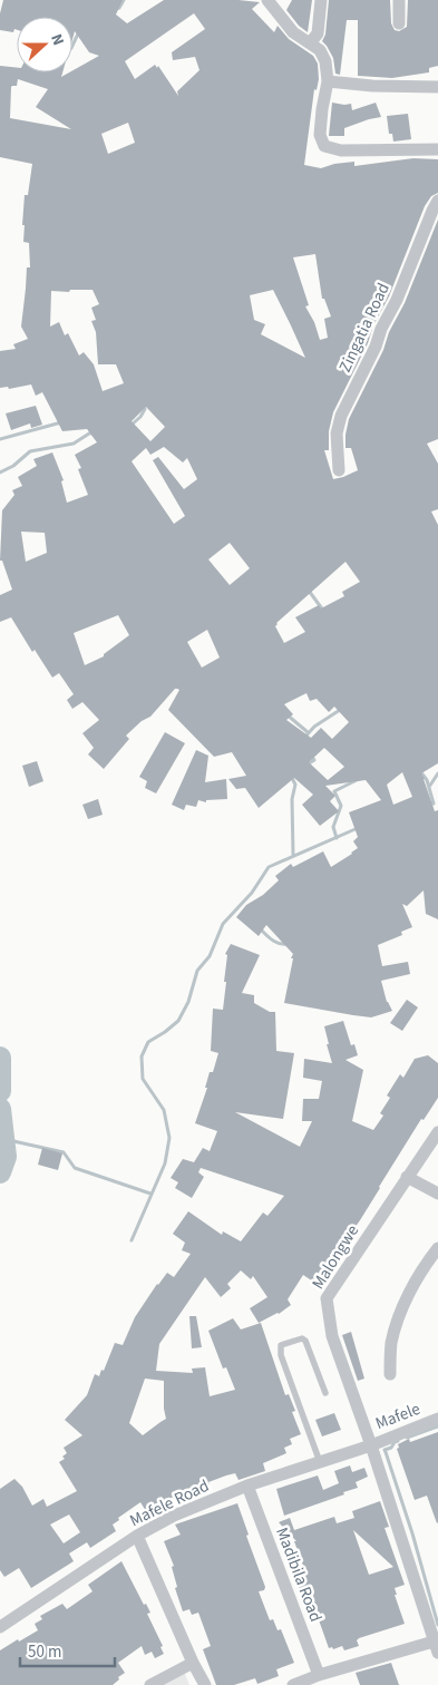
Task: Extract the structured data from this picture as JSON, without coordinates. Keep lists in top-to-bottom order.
{
  "streets": {
    "street": [
      "Zingatia Road",
      "Malongwe",
      "Mafele",
      "Mafele Road",
      "Madibila Road"
    ]
  },
  "crossings": [
    ["Malongwe", "Mafele"],
    ["Malongwe", "Mafele Road"],
    ["Mafele", "Mafele Road"],
    ["Mafele Road", "Madibila Road"]
  ],
  "scale_bar": "50 m",
  "north": "right"
}
